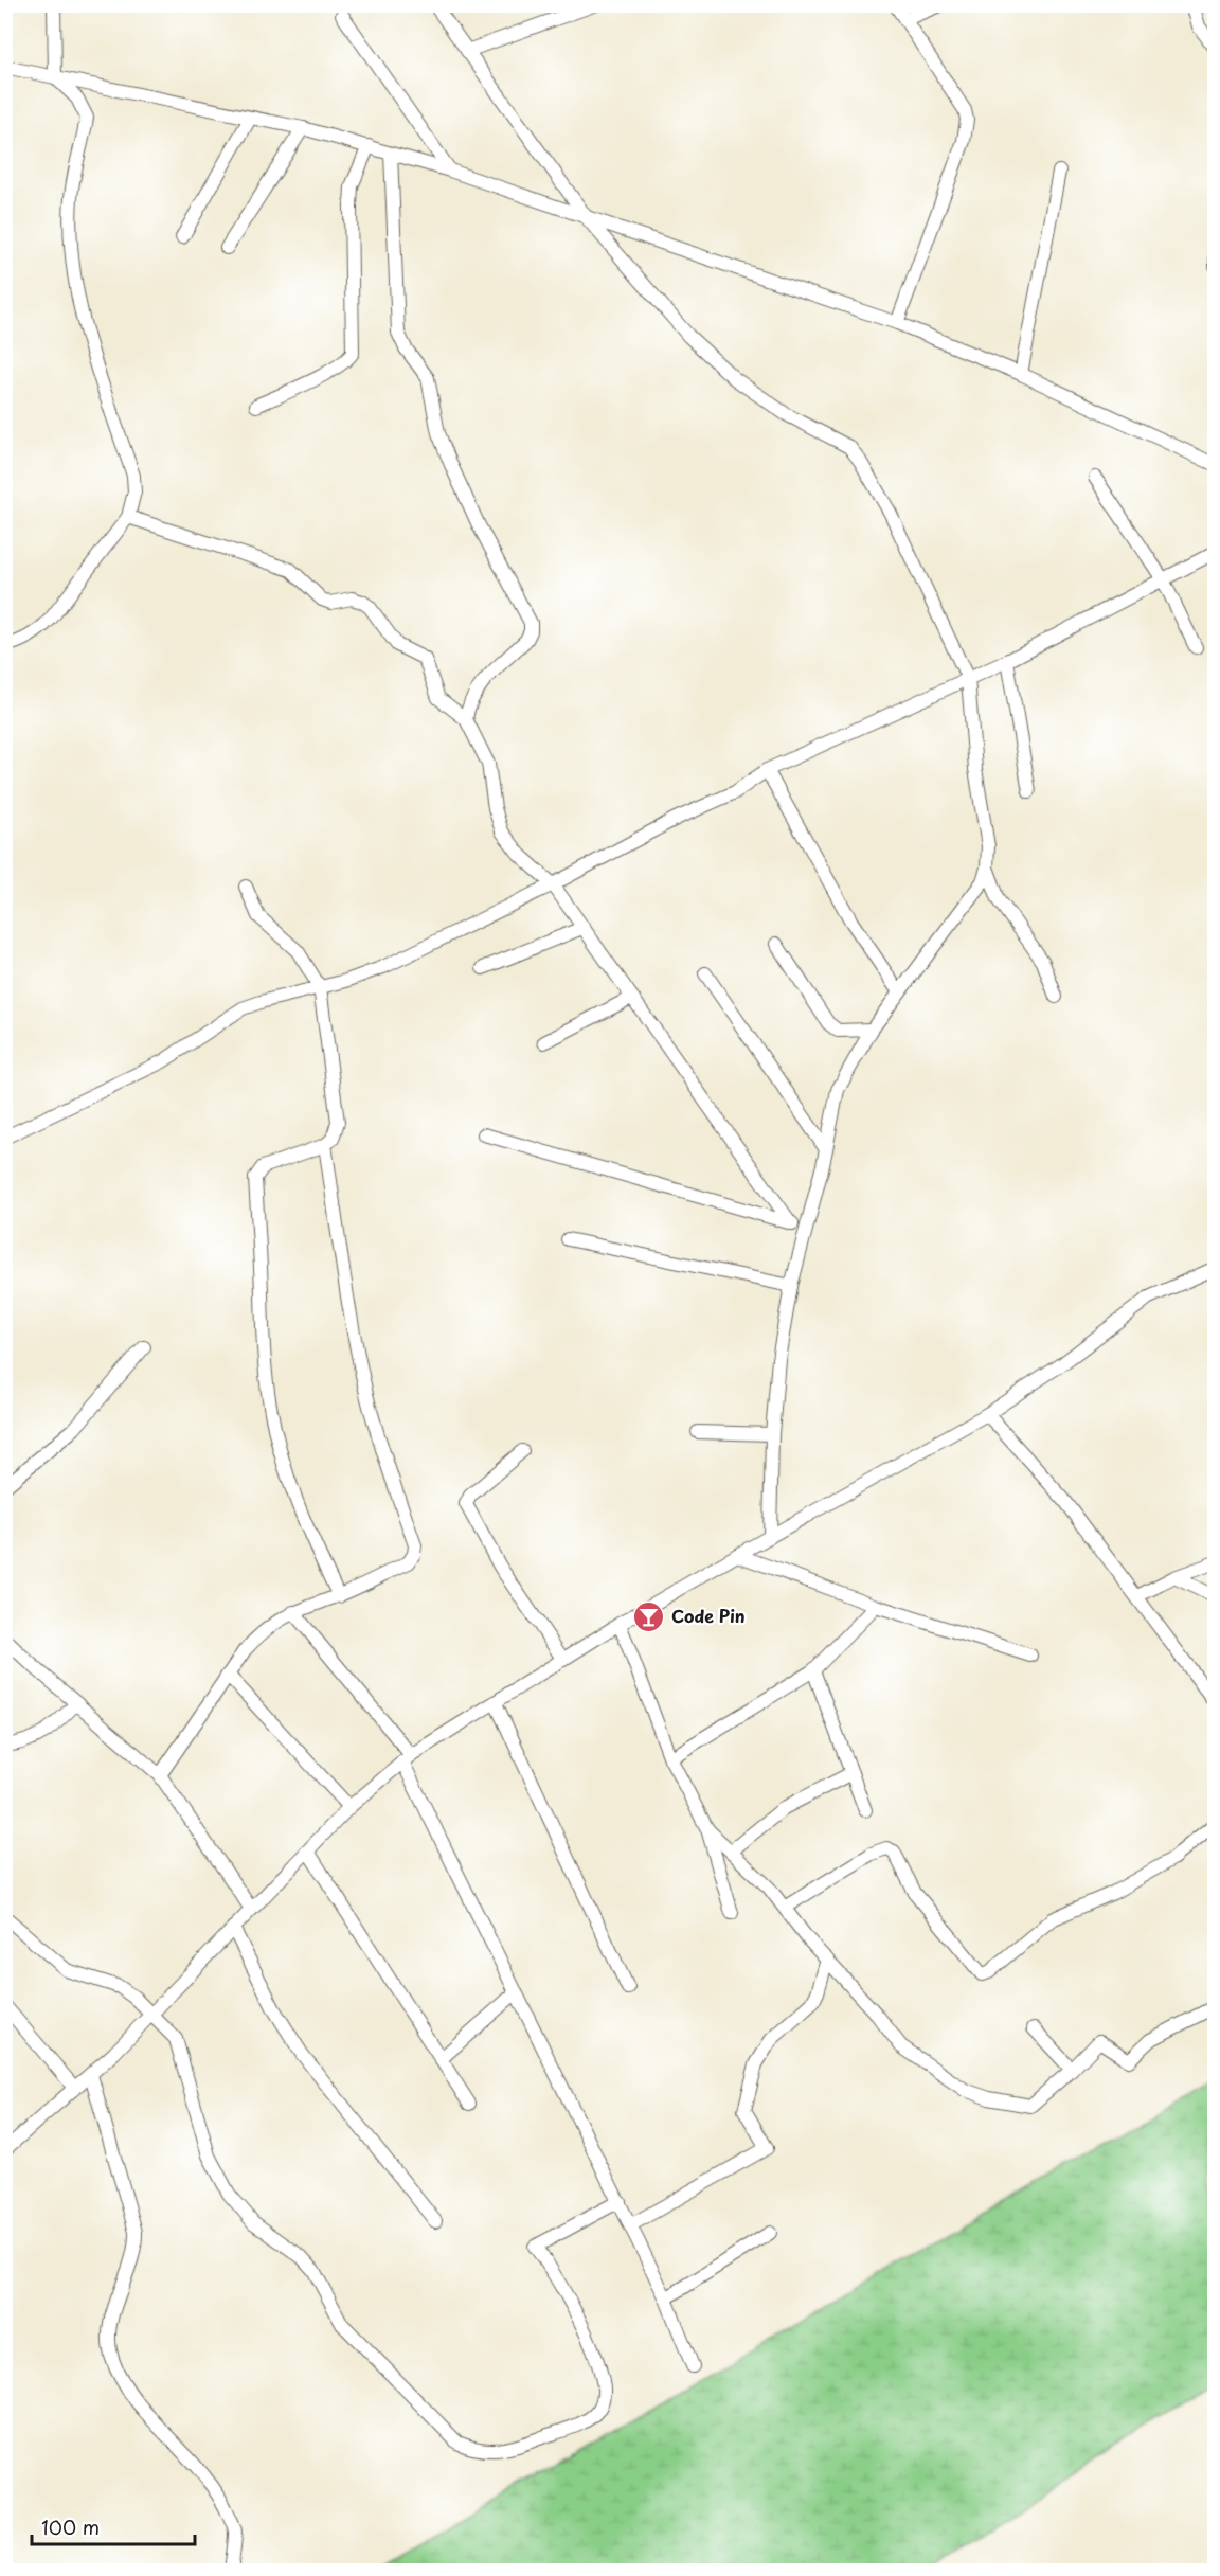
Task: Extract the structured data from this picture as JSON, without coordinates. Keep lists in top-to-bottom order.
{
  "places": {
    "bar": ["Code Pin"]
  },
  "scale_bar": "100 m"
}
